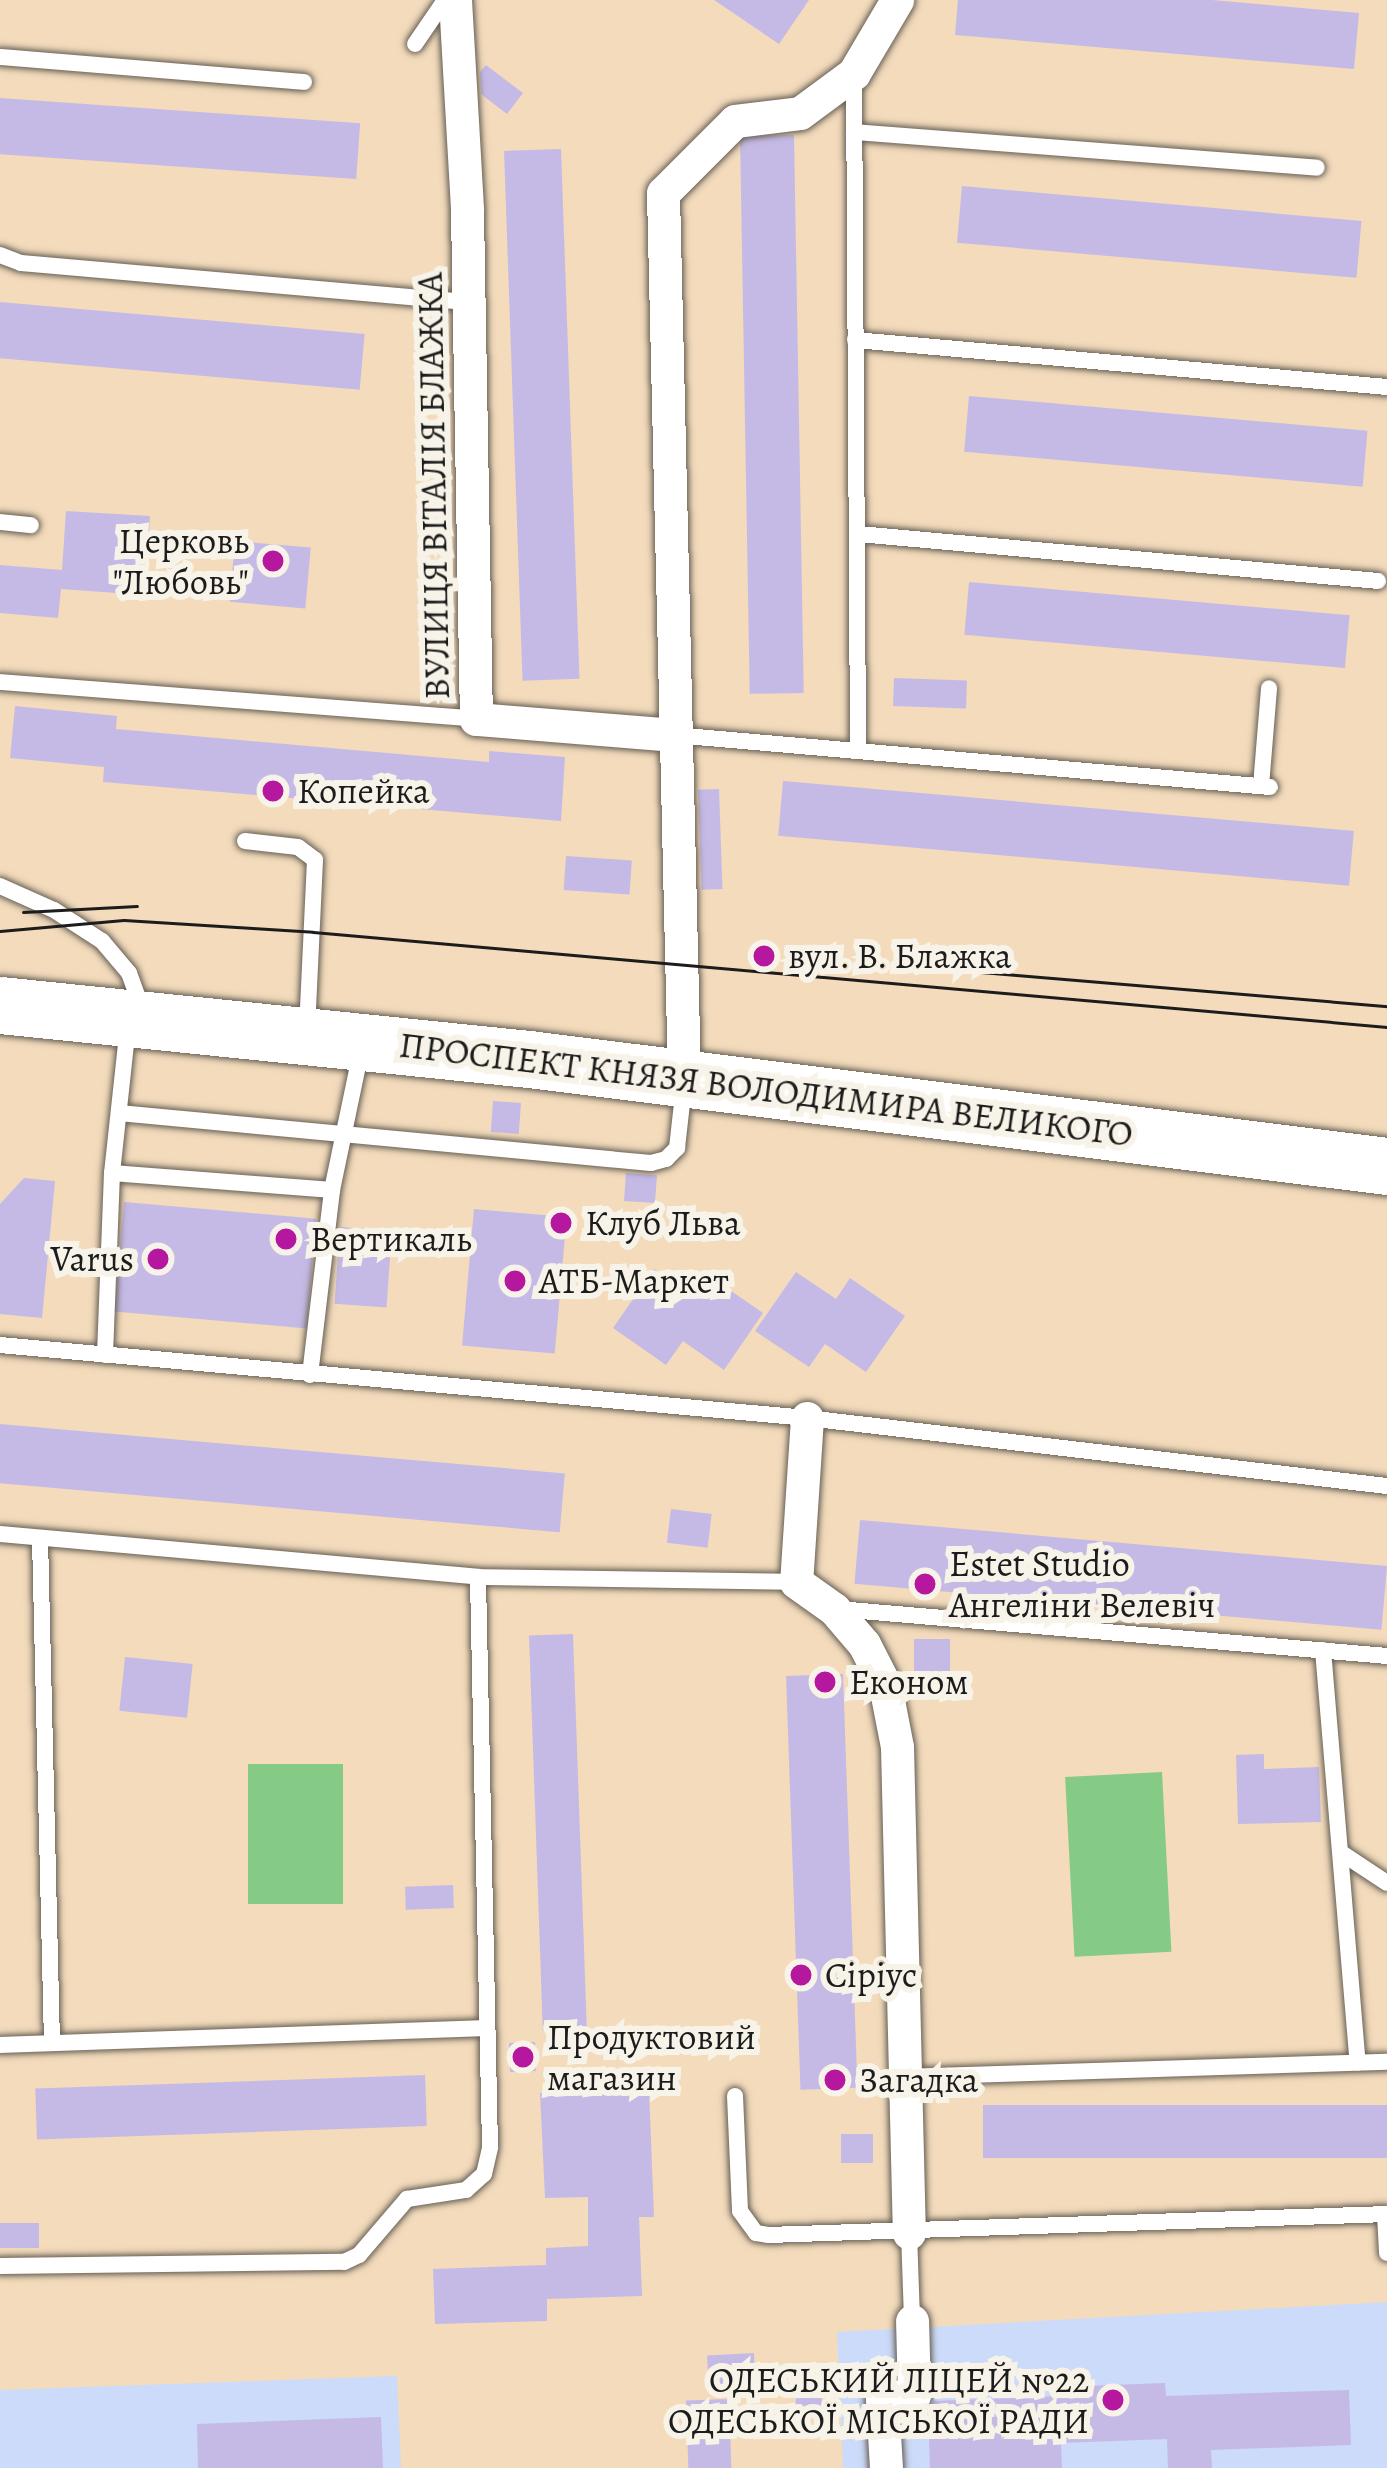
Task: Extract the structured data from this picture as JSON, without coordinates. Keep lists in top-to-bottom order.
{
  "streets": {
    "highway": ["ПРОСПЕКТ КНЯЗЯ ВОЛОДИМИРА ВЕЛИКОГО"],
    "street": ["ВУЛИЦЯ ВІТАЛІЯ БЛАЖКА"]
  },
  "places": [
    "Церковь \"Любовь\"",
    "Копейка",
    "вул. В. Блажка",
    "Клуб Льва",
    "Вертикаль",
    "Varus",
    "АТБ-Маркет",
    "Estet Studio Ангеліни Велевіч",
    "Економ",
    "Сіріус",
    "Продуктовий магазин",
    "Загадка",
    "ОДЕСЬКИЙ ЛІЦЕЙ №22 ОДЕСЬКОЇ МІСЬКОЇ РАДИ"
  ]
}
